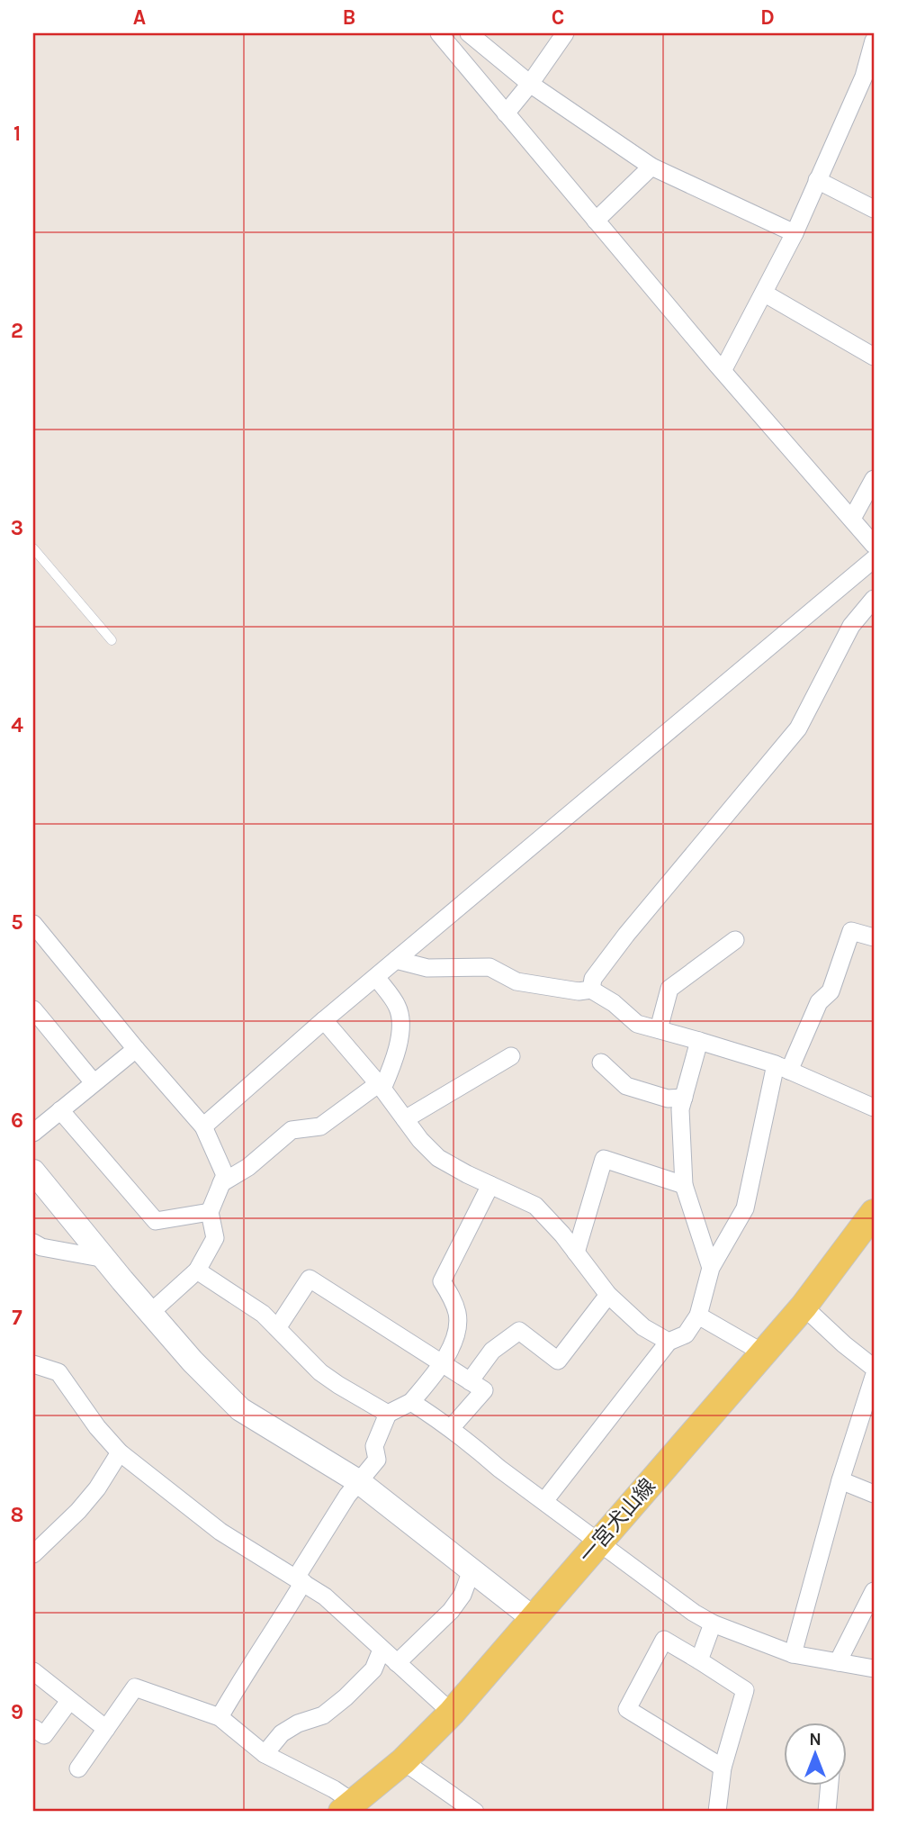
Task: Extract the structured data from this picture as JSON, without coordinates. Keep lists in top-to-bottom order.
{
  "streets": {
    "main road": ["一宮犬山線"]
  },
  "north": "top",
  "grid": {
    "columns": [
      "A",
      "B",
      "C",
      "D"
    ],
    "rows": [
      "1",
      "2",
      "3",
      "4",
      "5",
      "6",
      "7",
      "8",
      "9"
    ]
  }
}
